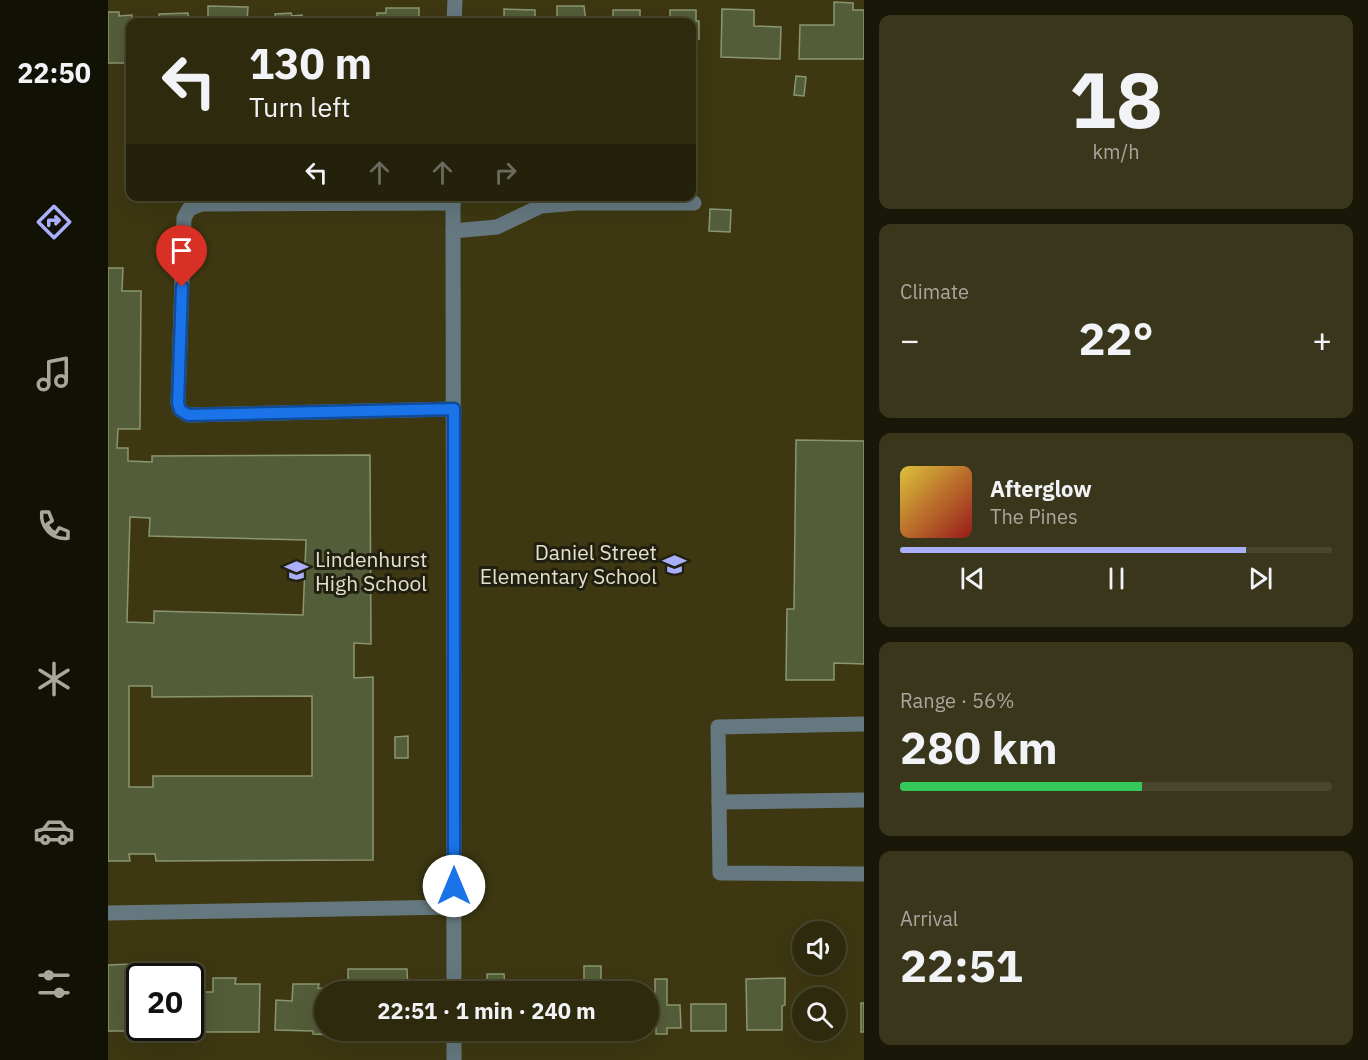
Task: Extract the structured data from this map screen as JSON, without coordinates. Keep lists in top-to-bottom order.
{
  "places": {
    "school or university": ["Daniel Street Elementary School", "Lindenhurst High School"]
  },
  "page": {
    "tabs": "22:50",
    "tile": [
      ["18", "km/h"],
      "Climate",
      ["Range · 56%", "280 km"],
      ["Arrival", "22:51"]
    ],
    "turn": ["130 m", "Turn left"],
    "heat": ["−", "22°", "+"],
    "song": ["Afterglow", "The Pines"],
    "limit": "20",
    "trip": "22:51 · 1 min · 240 m"
  }
}
